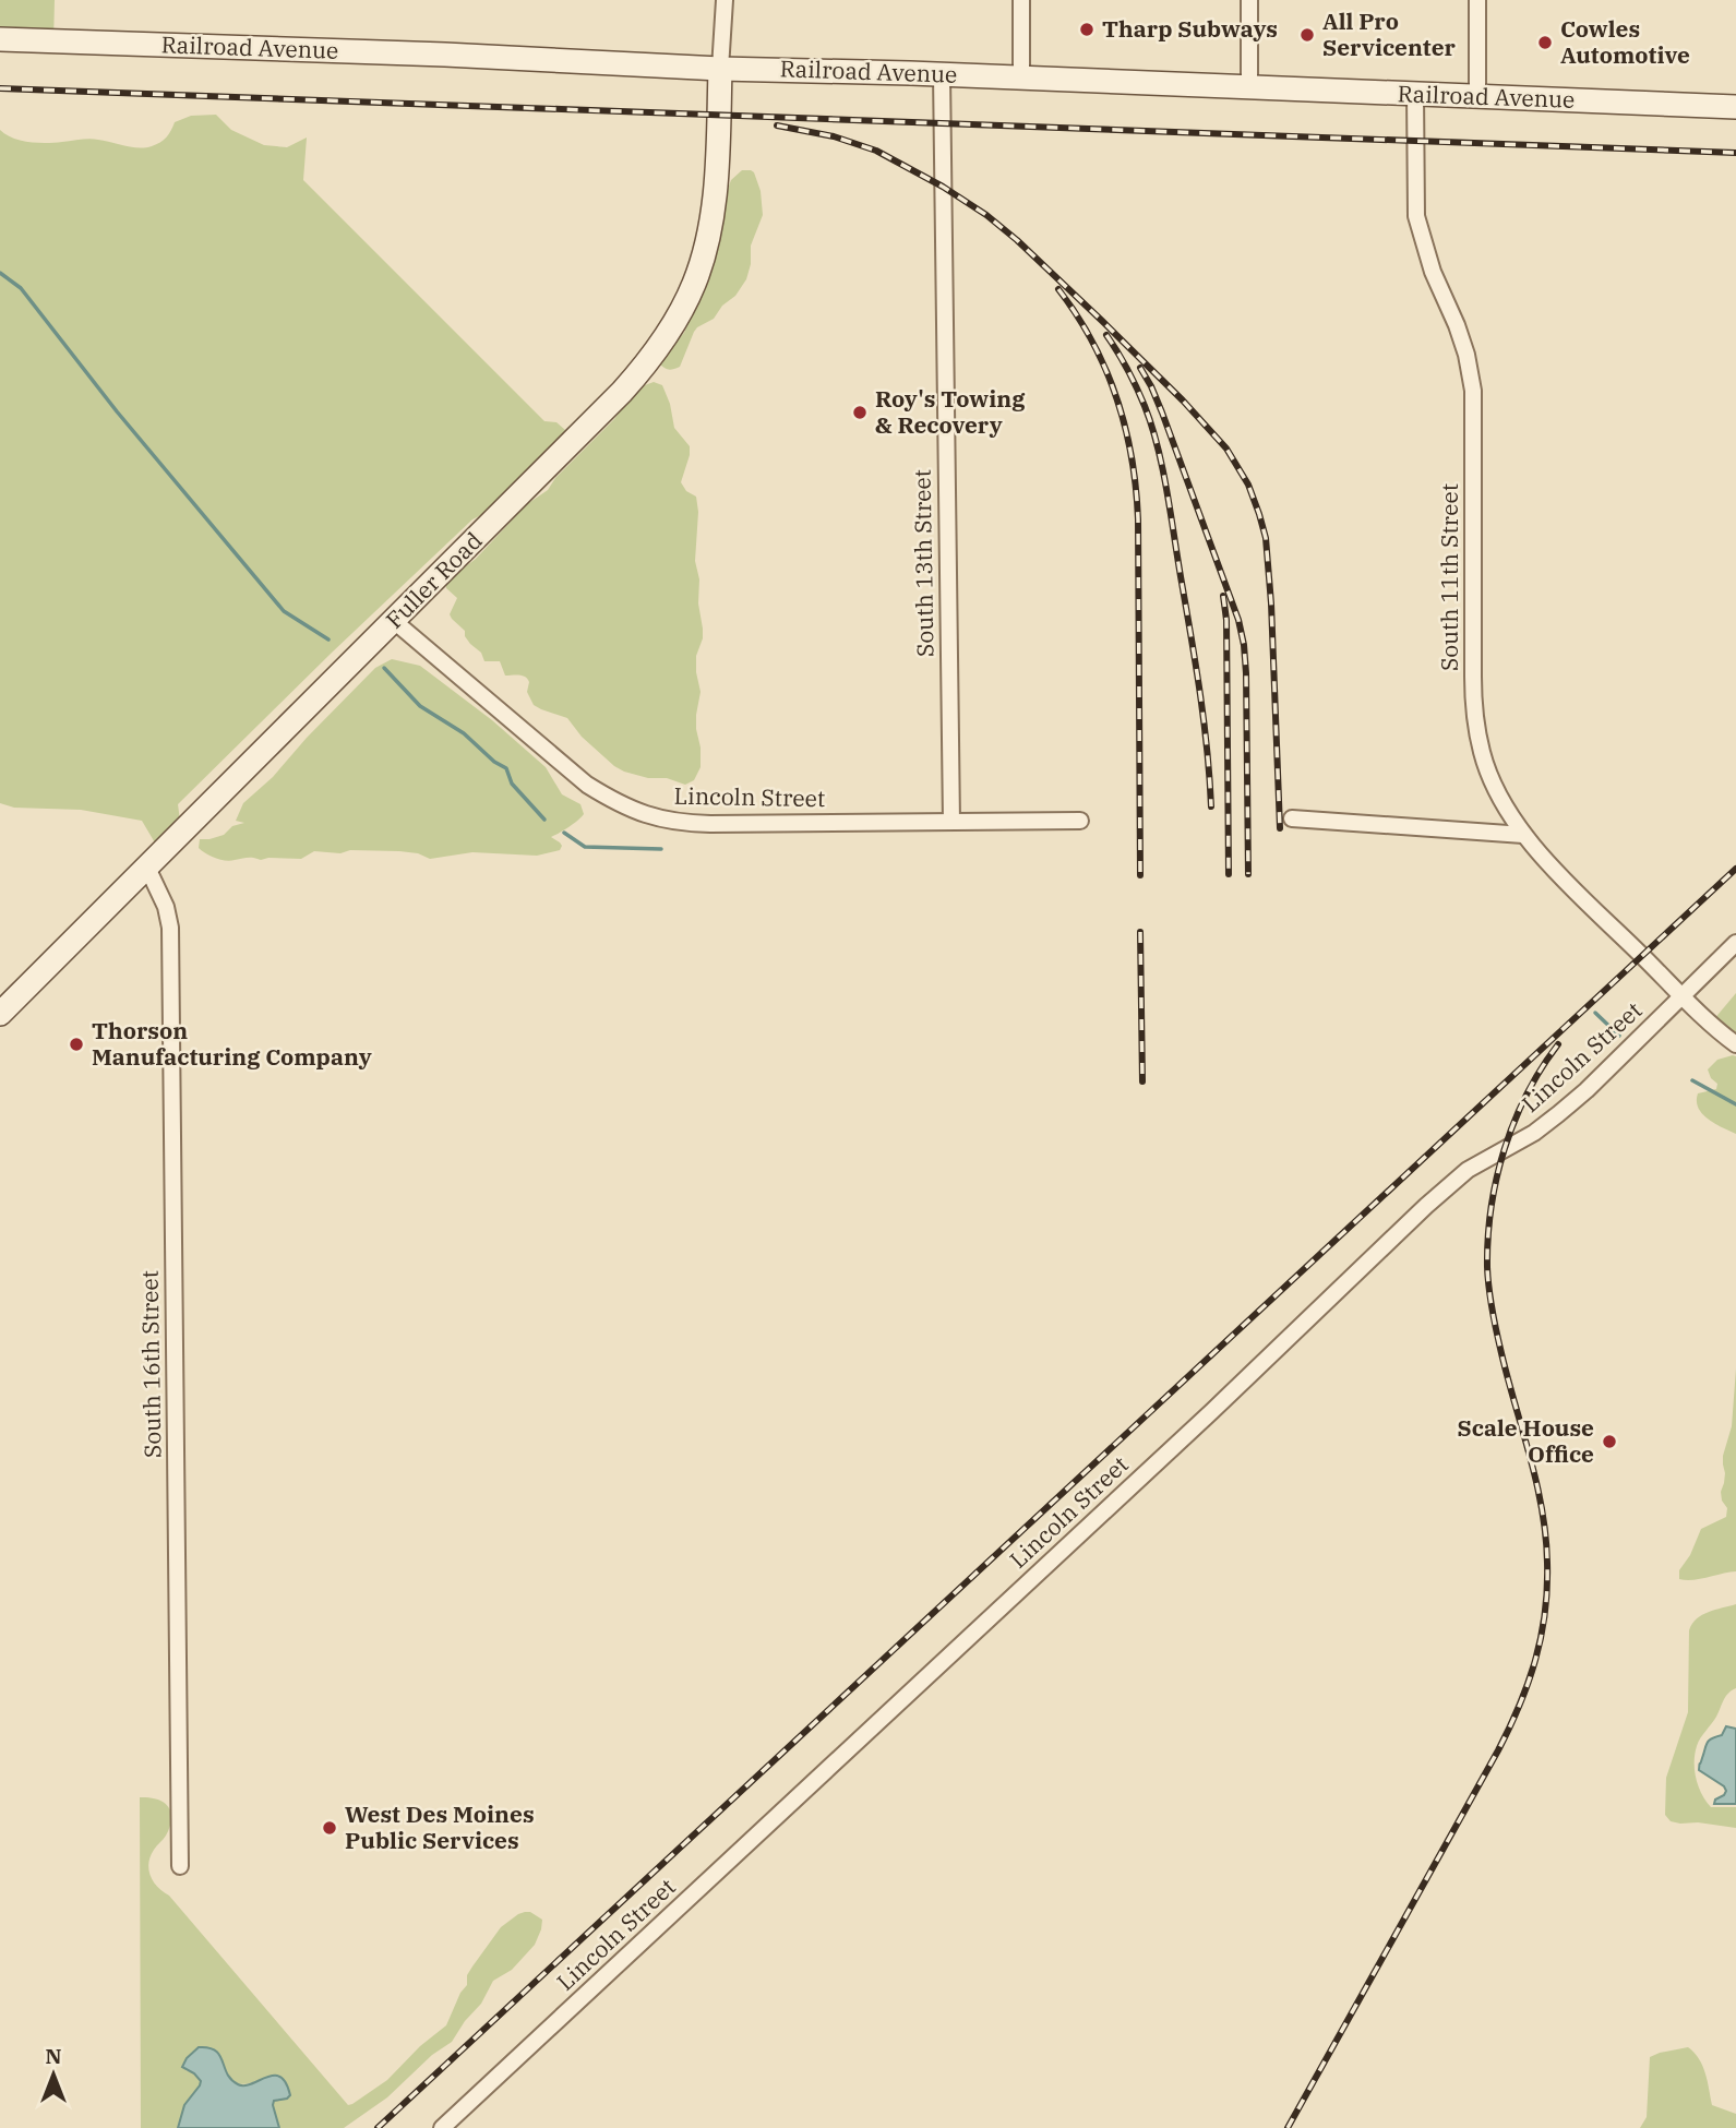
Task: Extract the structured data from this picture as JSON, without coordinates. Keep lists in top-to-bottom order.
{
  "streets": {
    "main road": ["Railroad Avenue", "Fuller Road"],
    "street": [
      "South 13th Street",
      "South 11th Street",
      "Lincoln Street",
      "South 16th Street"
    ]
  },
  "crossings": [
    ["Railroad Avenue", "South 13th Street"],
    ["Railroad Avenue", "South 11th Street"],
    ["Railroad Avenue", "Fuller Road"],
    ["South 13th Street", "Lincoln Street"],
    ["South 11th Street", "Lincoln Street"],
    ["Fuller Road", "Lincoln Street"],
    ["Fuller Road", "South 16th Street"]
  ],
  "places": [
    "Tharp Subways",
    "All Pro Servicenter",
    "Cowles Automotive",
    "Roy's Towing & Recovery",
    "Thorson Manufacturing Company",
    "Scale House Office",
    "West Des Moines Public Services"
  ],
  "north": "top"
}
